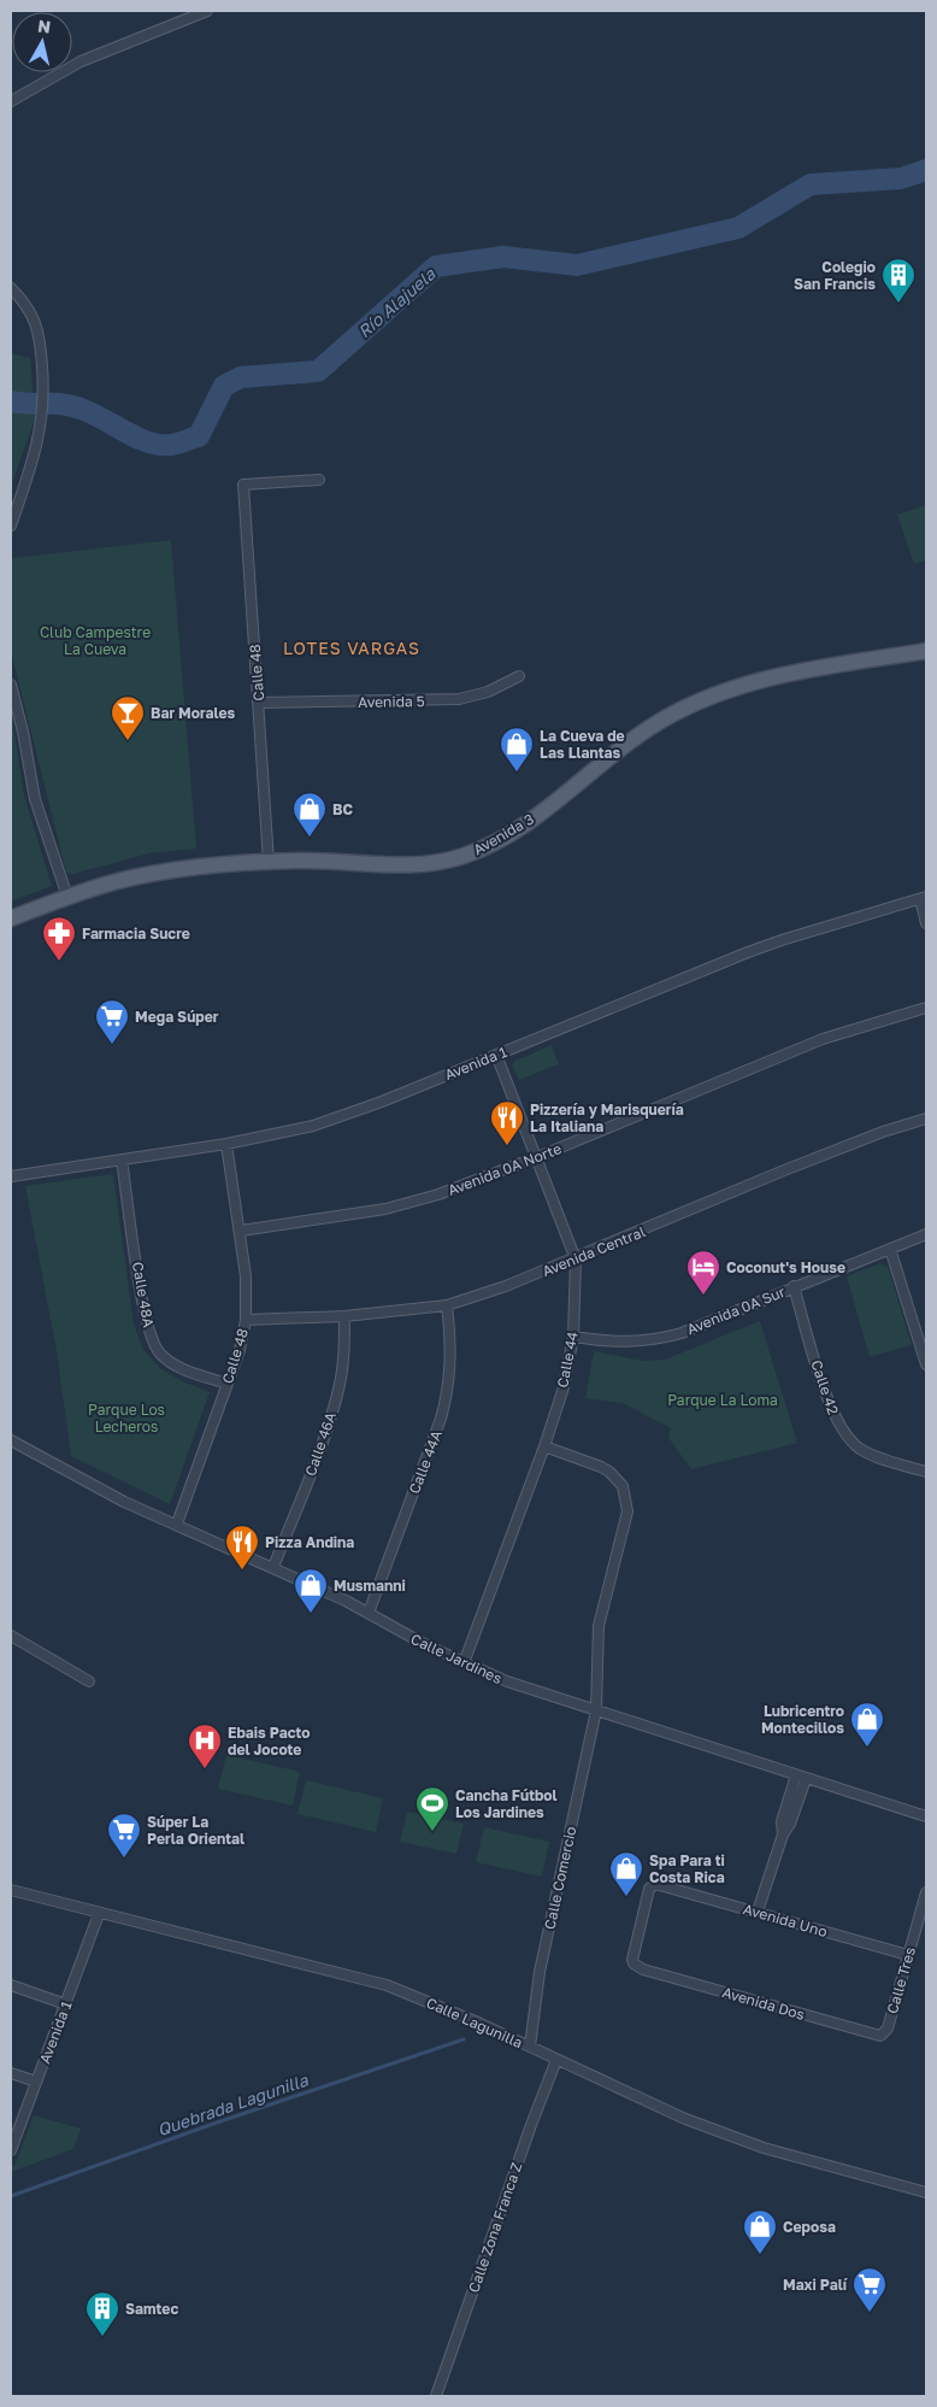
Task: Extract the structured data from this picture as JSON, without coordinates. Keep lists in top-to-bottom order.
{
  "streets": {
    "main road": ["Avenida 3"],
    "street": [
      "Calle 48",
      "Avenida 5",
      "Avenida 1",
      "Avenida 0A Norte",
      "Avenida Central",
      "Calle 48A",
      "Avenida 0A Sur",
      "Calle 44",
      "Calle 42",
      "Calle 46A",
      "Calle 44A",
      "Calle Jardines",
      "Calle Comercio",
      "Avenida Uno",
      "Calle Tres",
      "Avenida Dos",
      "Calle Lagunilla",
      "Calle Zona Franca Z"
    ]
  },
  "crossings": [
    ["Calle 48", "Avenida 5"],
    ["Calle 48", "Avenida 3"],
    ["Calle 48", "Avenida 1"],
    ["Calle 48", "Avenida 0A Norte"],
    ["Calle 48", "Avenida Central"],
    ["Calle 48", "Calle 48A"],
    ["Calle 48", "Calle Jardines"],
    ["Avenida 1", "Calle 48A"],
    ["Avenida 1", "Calle 44"],
    ["Avenida 1", "Calle Lagunilla"],
    ["Avenida 0A Norte", "Calle 44"],
    ["Avenida Central", "Calle 44"],
    ["Avenida Central", "Calle 46A"],
    ["Avenida Central", "Calle 44A"],
    ["Avenida 0A Sur", "Calle 44"],
    ["Avenida 0A Sur", "Calle 42"],
    ["Calle 44", "Calle Jardines"],
    ["Calle 46A", "Calle Jardines"],
    ["Calle 44A", "Calle Jardines"],
    ["Calle Jardines", "Calle Comercio"],
    ["Calle Comercio", "Calle Lagunilla"],
    ["Avenida Uno", "Calle Tres"],
    ["Avenida Uno", "Avenida Dos"],
    ["Calle Tres", "Avenida Dos"],
    ["Calle Lagunilla", "Calle Zona Franca Z"]
  ],
  "districts": ["LOTES VARGAS"],
  "water": ["Río Alajuela", "Quebrada Lagunilla"],
  "parks": ["Club Campestre La Cueva", "Parque La Loma", "Parque Los Lecheros"],
  "places": {
    "building": ["Colegio San Francis", "Samtec"],
    "bar": ["Bar Morales"],
    "shop": [
      "La Cueva de Las Llantas",
      "BC",
      "Musmanni",
      "Lubricentro Montecillos",
      "Spa Para ti Costa Rica",
      "Ceposa"
    ],
    "pharmacy": ["Farmacia Sucre"],
    "supermarket": ["Mega Súper", "Súper La Perla Oriental", "Maxi Palí"],
    "restaurant": ["Pizzería y Marisquería La Italiana", "Pizza Andina"],
    "hotel": ["Coconut's House"],
    "hospital": ["Ebais Pacto del Jocote"],
    "sports": ["Cancha Fútbol Los Jardines"]
  },
  "north": "top"
}
